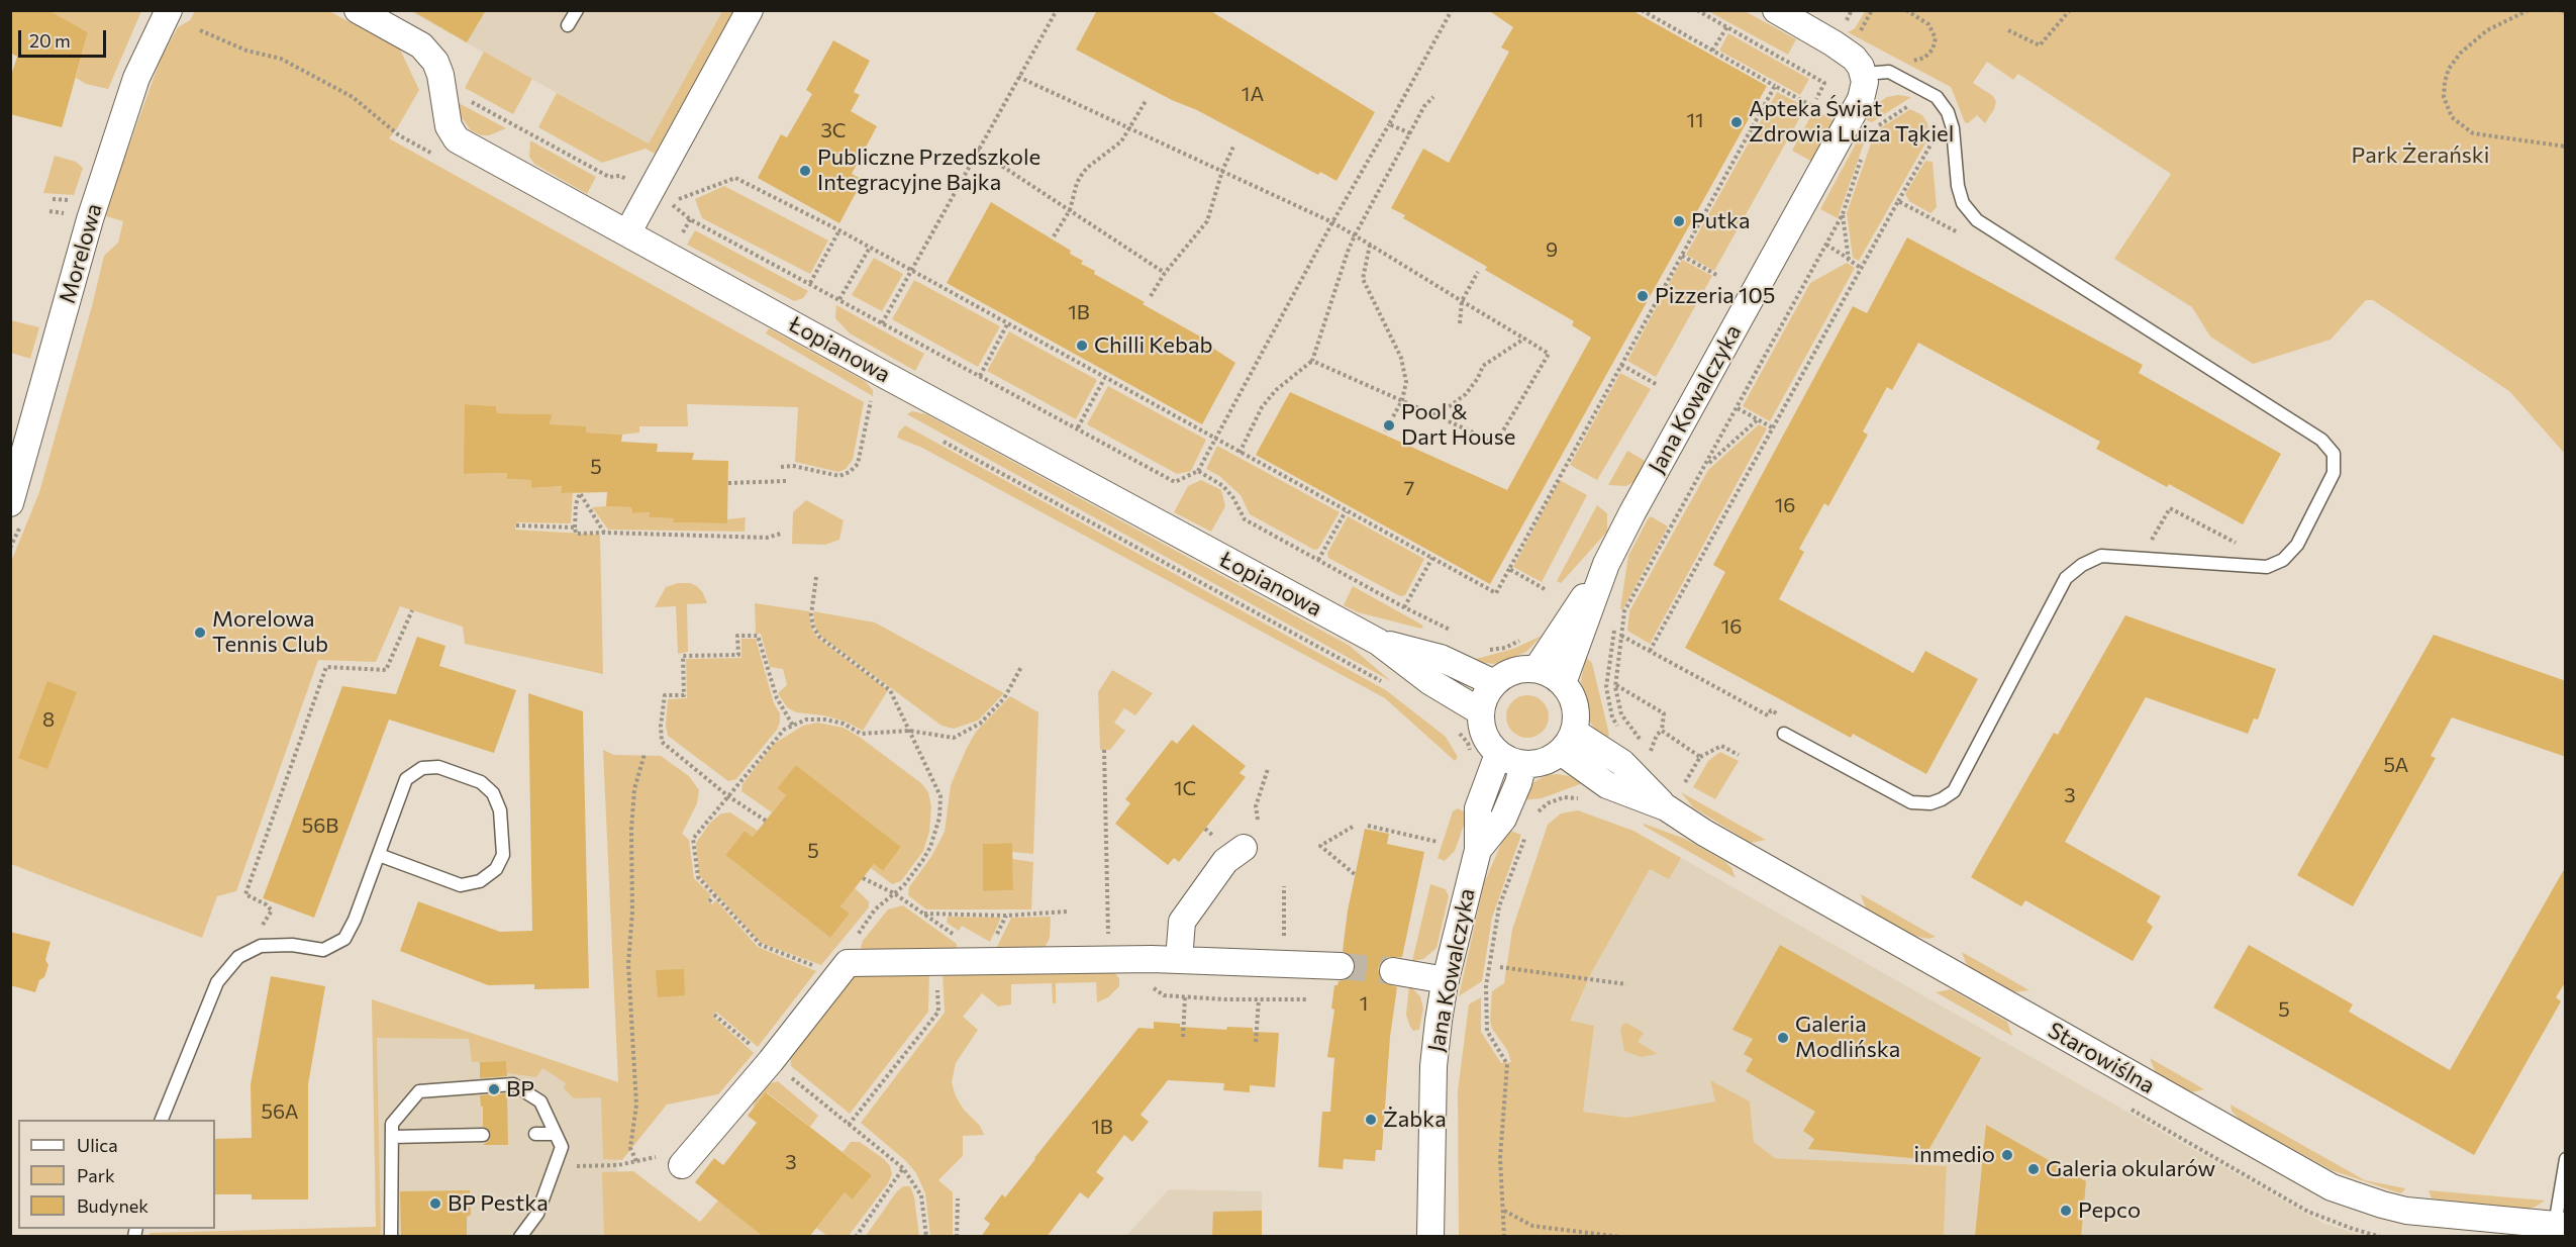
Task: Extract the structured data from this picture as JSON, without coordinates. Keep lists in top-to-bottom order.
{
  "streets": {
    "street": [
      "Morelowa",
      "Łopianowa",
      "Jana Kowalczyka",
      "Starowiślna"
    ]
  },
  "crossings": [
    ["Łopianowa", "Jana Kowalczyka"],
    ["Łopianowa", "Starowiślna"],
    ["Jana Kowalczyka", "Starowiślna"]
  ],
  "parks": ["Park Żerański"],
  "places": [
    "Apteka Świat Zdrowia Luiza Tąkiel",
    "Publiczne Przedszkole Integracyjne Bajka",
    "Putka",
    "Pizzeria 105",
    "Chilli Kebab",
    "Pool & Dart House",
    "Morelowa Tennis Club",
    "Galeria Modlińska",
    "BP",
    "Żabka",
    "inmedio",
    "Galeria okularów",
    "BP Pestka",
    "Pepco"
  ],
  "house_numbers": [
    "1A",
    "11",
    "3C",
    "9",
    "1B",
    "5",
    "7",
    "16",
    "16",
    "8",
    "5A",
    "1C",
    "3",
    "56B",
    "5",
    "1",
    "5",
    "56A",
    "1B",
    "3"
  ],
  "legend": ["Ulica", "Park", "Budynek"],
  "scale_bar": "20 m"
}
